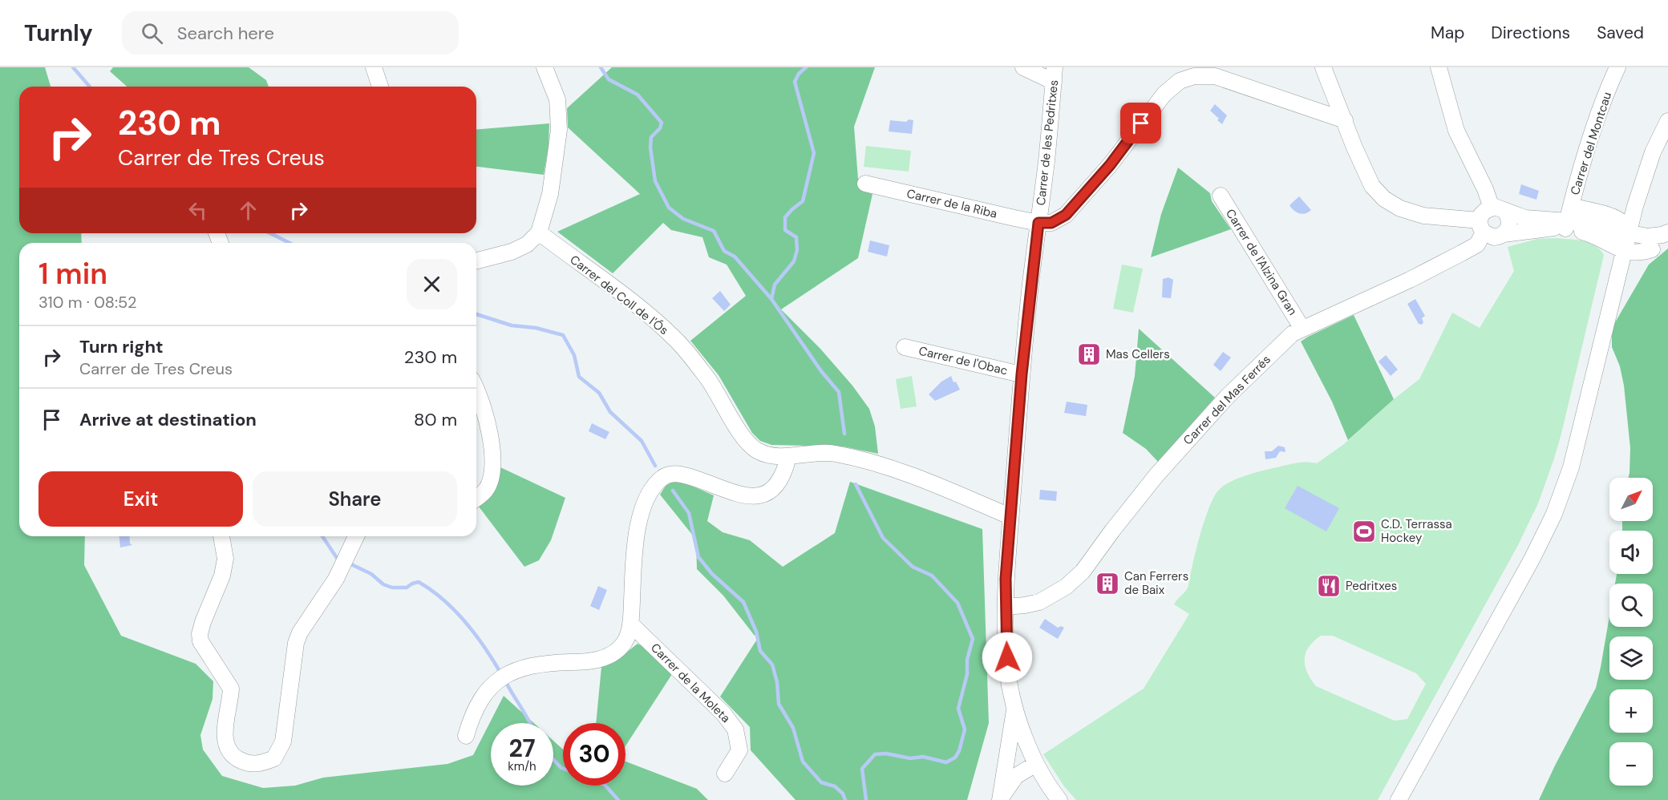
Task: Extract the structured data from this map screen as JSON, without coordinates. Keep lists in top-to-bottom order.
{
  "streets": {
    "street": [
      "Carrer de les Pedritxes",
      "Carrer del Montcau",
      "Carrer de la Riba",
      "Carrer de l'Alzina Gran",
      "Carrer del Coll de l'Ós",
      "Carrer de l'Obac",
      "Carrer del Mas Ferrés",
      "Carrer de la Moleta"
    ]
  },
  "crossings": [
    ["Carrer de les Pedritxes", "Carrer de la Riba"],
    ["Carrer de les Pedritxes", "Carrer del Coll de l'Ós"],
    ["Carrer de les Pedritxes", "Carrer de l'Obac"],
    ["Carrer de les Pedritxes", "Carrer del Mas Ferrés"],
    ["Carrer de l'Alzina Gran", "Carrer del Mas Ferrés"]
  ],
  "places": {
    "building": ["Mas Cellers", "Can Ferrers de Baix"],
    "sports": ["C.D. Terrassa Hockey"],
    "restaurant": ["Pedritxes"]
  },
  "north": "top right",
  "page": {
    "header": "Turnly",
    "search": "Search here",
    "nav": ["Map", "Directions", "Saved"],
    "turn": ["230 m", "Carrer de Tres Creus"],
    "heading": ["1 min", "310 m · 08:52"],
    "list": [
      {
        "name": "Turn right",
        "note": "Carrer de Tres Creus",
        "value": "230 m"
      },
      {
        "name": "Arrive at destination",
        "value": "80 m"
      }
    ],
    "buttons": ["Exit", "Share"],
    "map_buttons": ["+", "−"],
    "speed": "27 km/h",
    "limit": "30"
  }
}
